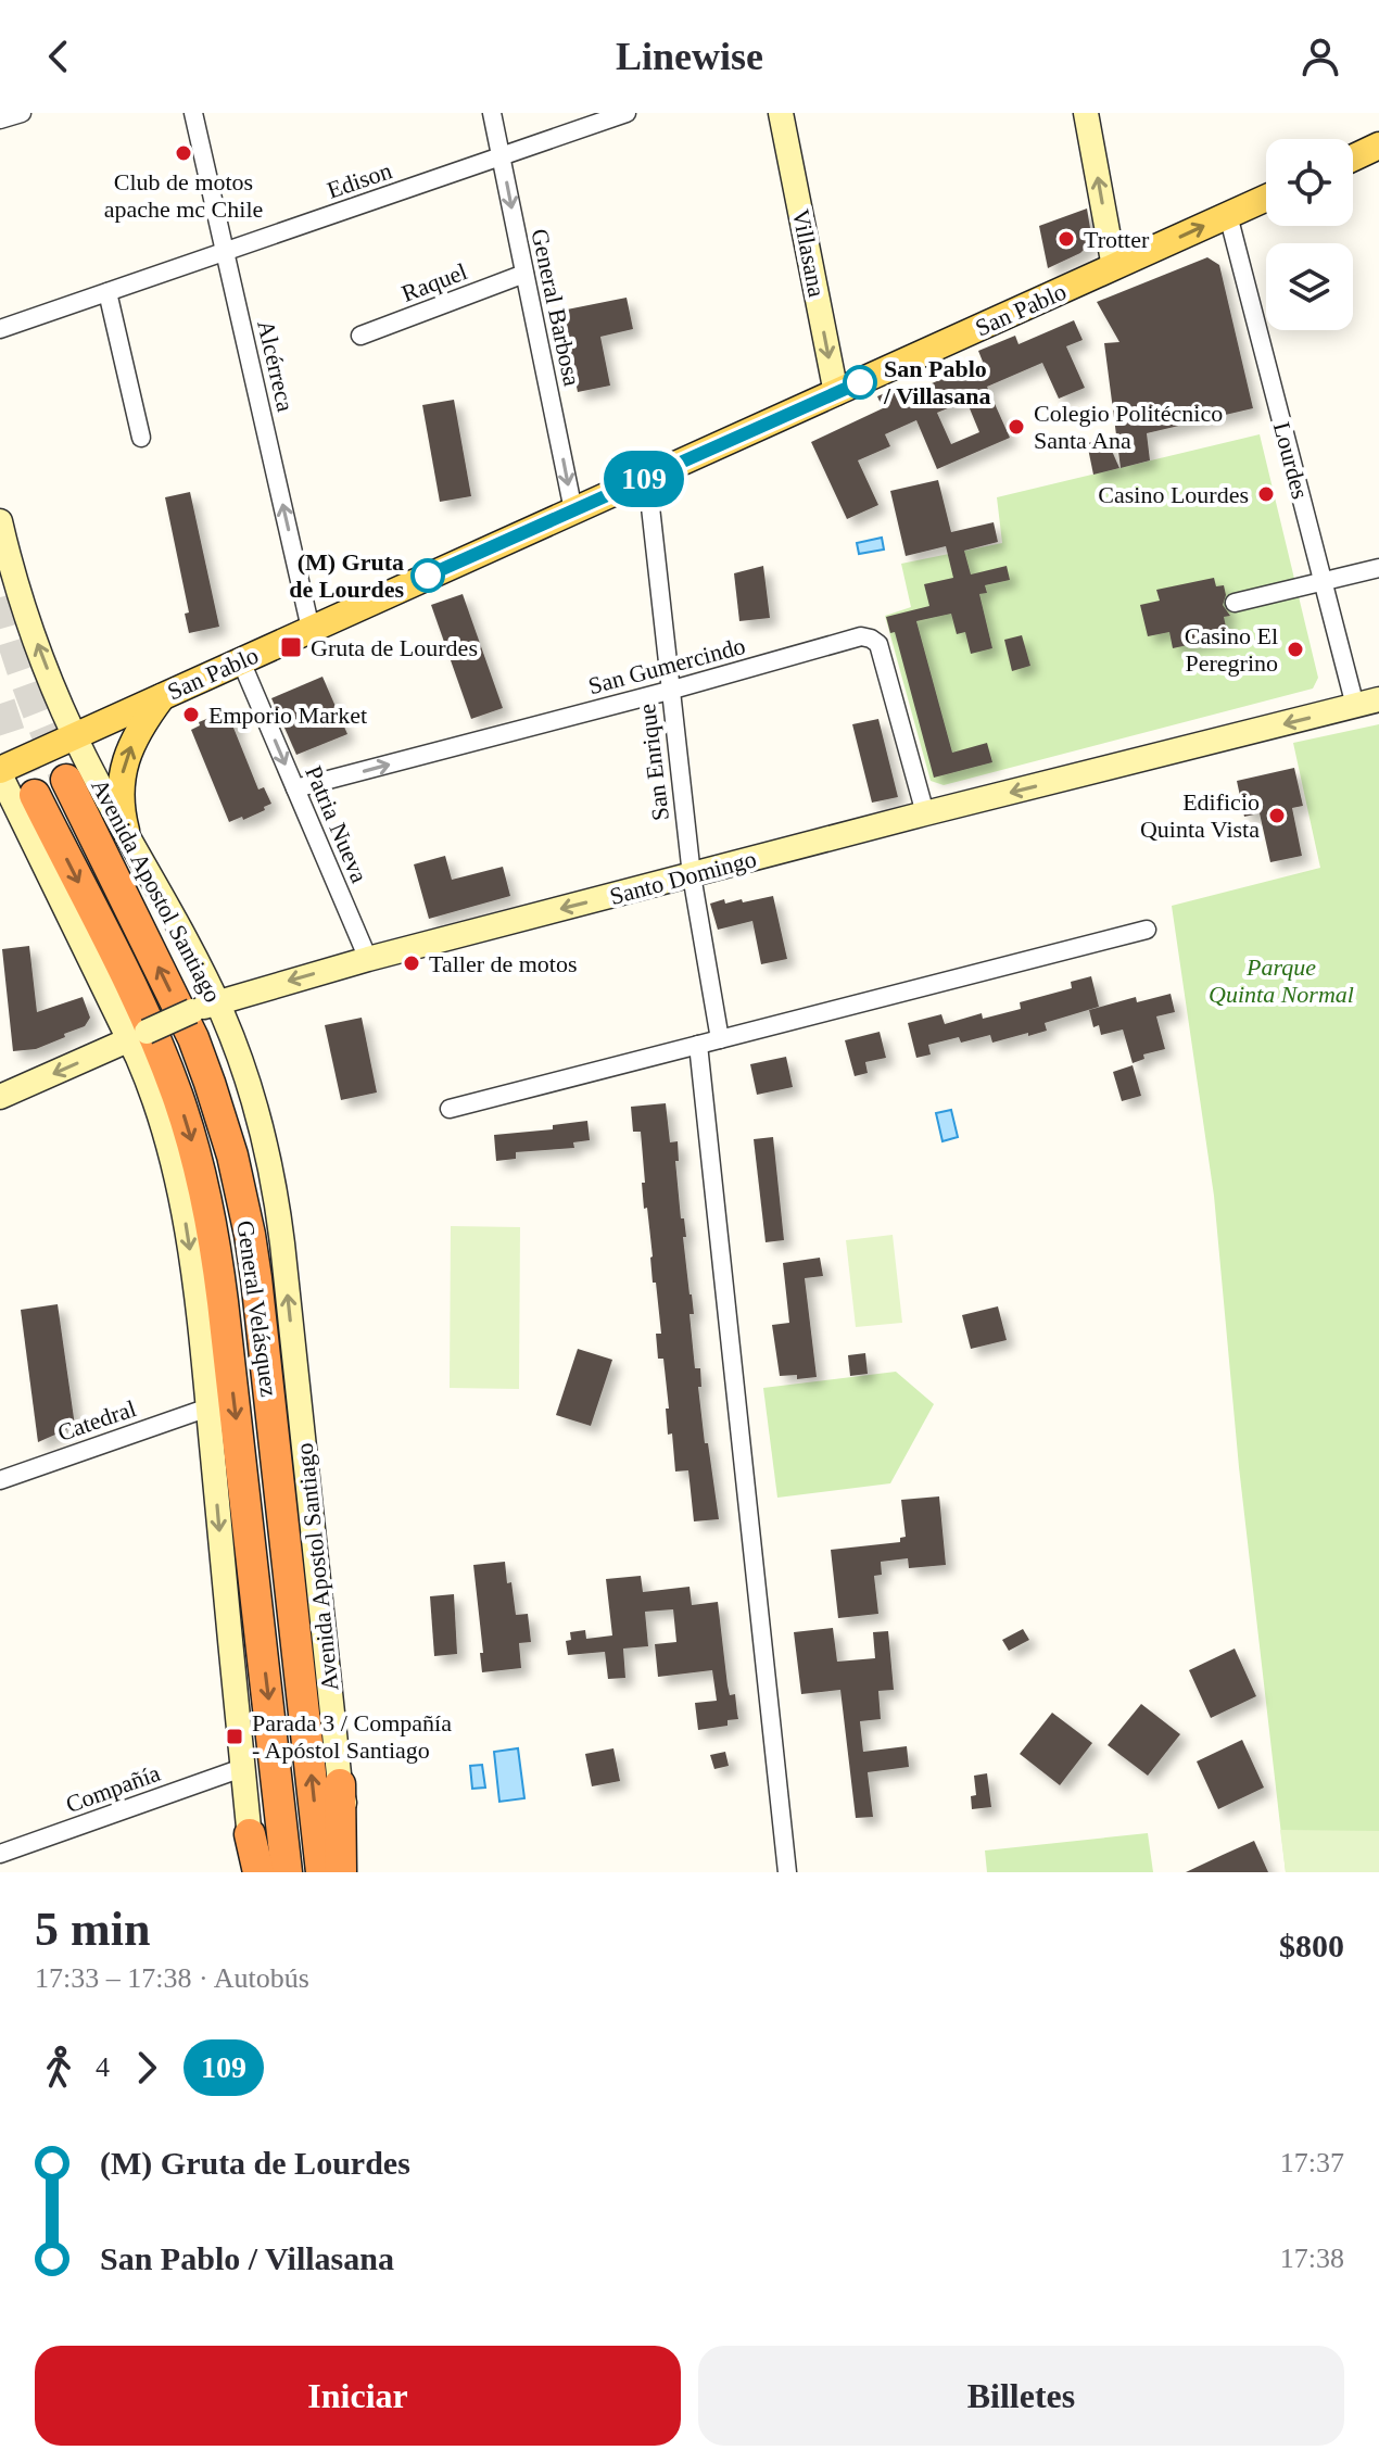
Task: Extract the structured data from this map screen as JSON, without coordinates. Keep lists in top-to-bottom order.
{
  "streets": {
    "highway": ["General Velásquez"],
    "main road": [
      "Villasana",
      "San Pablo",
      "Santo Domingo",
      "Avenida Apostol Santiago"
    ],
    "street": [
      "Edison",
      "Raquel",
      "General Barbosa",
      "Alcérreca",
      "Lourdes",
      "San Gumercindo",
      "San Enrique",
      "Patria Nueva",
      "Catedral",
      "Compañía"
    ]
  },
  "crossings": [
    ["Edison", "General Barbosa"],
    ["Edison", "Alcérreca"],
    ["Villasana", "San Pablo"],
    ["Raquel", "General Barbosa"],
    ["General Barbosa", "San Pablo"],
    ["San Pablo", "Alcérreca"],
    ["San Pablo", "Lourdes"],
    ["San Pablo", "San Enrique"],
    ["San Pablo", "Patria Nueva"],
    ["San Pablo", "Avenida Apostol Santiago"],
    ["Lourdes", "Santo Domingo"],
    ["San Gumercindo", "San Enrique"],
    ["San Gumercindo", "Patria Nueva"],
    ["San Gumercindo", "Santo Domingo"],
    ["San Enrique", "Santo Domingo"],
    ["Patria Nueva", "Santo Domingo"],
    ["Santo Domingo", "Avenida Apostol Santiago"]
  ],
  "one_way": [
    "Villasana",
    "General Barbosa",
    "San Gumercindo",
    "Patria Nueva",
    "Santo Domingo"
  ],
  "parks": ["Parque Quinta Normal"],
  "places": {
    "other": [
      "Club de motos apache mc Chile",
      "Trotter",
      "San Pablo / Villasana",
      "Colegio Politécnico Santa Ana",
      "Casino Lourdes",
      "(M) Gruta de Lourdes",
      "Casino El Peregrino",
      "Emporio Market",
      "Edificio Quinta Vista",
      "Taller de motos"
    ],
    "transit": ["Gruta de Lourdes", "Parada 3 / Compañía - Apóstol Santiago"]
  },
  "lines": ["bus line 109"],
  "page": {
    "header": "Linewise",
    "on_map": "109",
    "heading": ["5 min", "17:33 – 17:38 · Autobús", "$800"],
    "legs": ["4", "109"],
    "list": [
      {
        "name": "(M) Gruta de Lourdes",
        "value": "17:37"
      },
      {
        "name": "San Pablo / Villasana",
        "value": "17:38"
      }
    ],
    "buttons": ["Iniciar", "Billetes"]
  }
}
